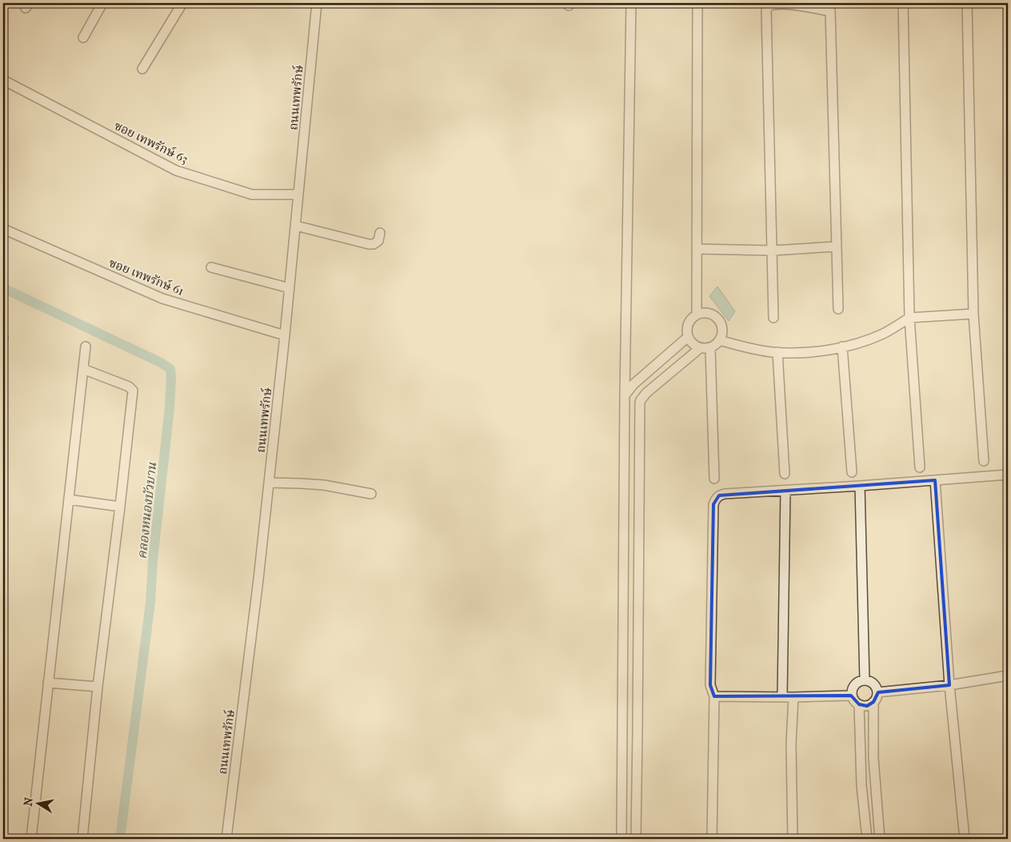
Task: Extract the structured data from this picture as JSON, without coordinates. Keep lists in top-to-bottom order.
{
  "streets": {
    "street": ["ถนนเทพรักษ์", "ซอย เทพรักษ์ 63", "ซอย เทพรักษ์ 61"]
  },
  "crossings": [
    ["ถนนเทพรักษ์", "ซอย เทพรักษ์ 63"],
    ["ถนนเทพรักษ์", "ซอย เทพรักษ์ 61"]
  ],
  "water": ["คลองหนองบัวบาน"],
  "north": "left"
}
